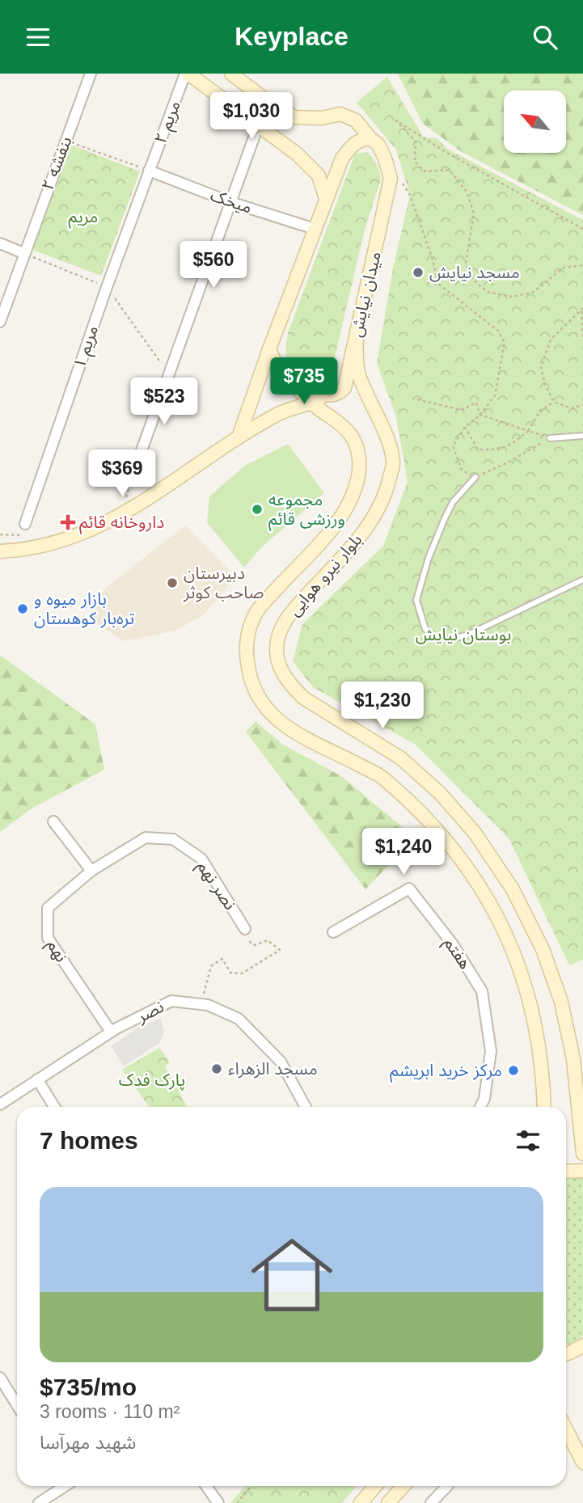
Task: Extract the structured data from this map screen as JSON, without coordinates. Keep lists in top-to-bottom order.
{
  "streets": {
    "main road": ["میدان نیایش", "بلوار نیرو هوایی"],
    "street": [
      "مریم ۲",
      "بنفشه ۲",
      "میخک",
      "مریم ۱",
      "نصر نهم",
      "نهم",
      "هفتم",
      "نصر"
    ]
  },
  "crossings": [
    ["مریم ۲", "میخک"],
    ["مریم ۲", "مریم ۱"],
    ["میخک", "مریم ۱"],
    ["میدان نیایش", "بلوار نیرو هوایی"],
    ["نصر نهم", "نهم"],
    ["نهم", "نصر"]
  ],
  "parks": ["مریم", "بوستان نیایش", "پارک فدک"],
  "places": {
    "other": [
      "مسجد نیایش",
      "مجموعه ورزشی قائم",
      "دبيرستان صاحب كوثر",
      "بازار میوه و تره‌بار کوهستان",
      "مسجد الزهراء",
      "مرکز خرید ابریشم"
    ],
    "health": ["داروخانه قائم"]
  },
  "north": "top left",
  "page": {
    "header": "Keyplace",
    "price": [
      "$1,030",
      "$560",
      "$735",
      "$523",
      "$369",
      "$1,230",
      "$1,240"
    ],
    "heading": "7 homes",
    "list": [
      {
        "name": "$735/mo",
        "note": "3 rooms · 110 m² · شهید مهرآسا"
      }
    ]
  }
}
